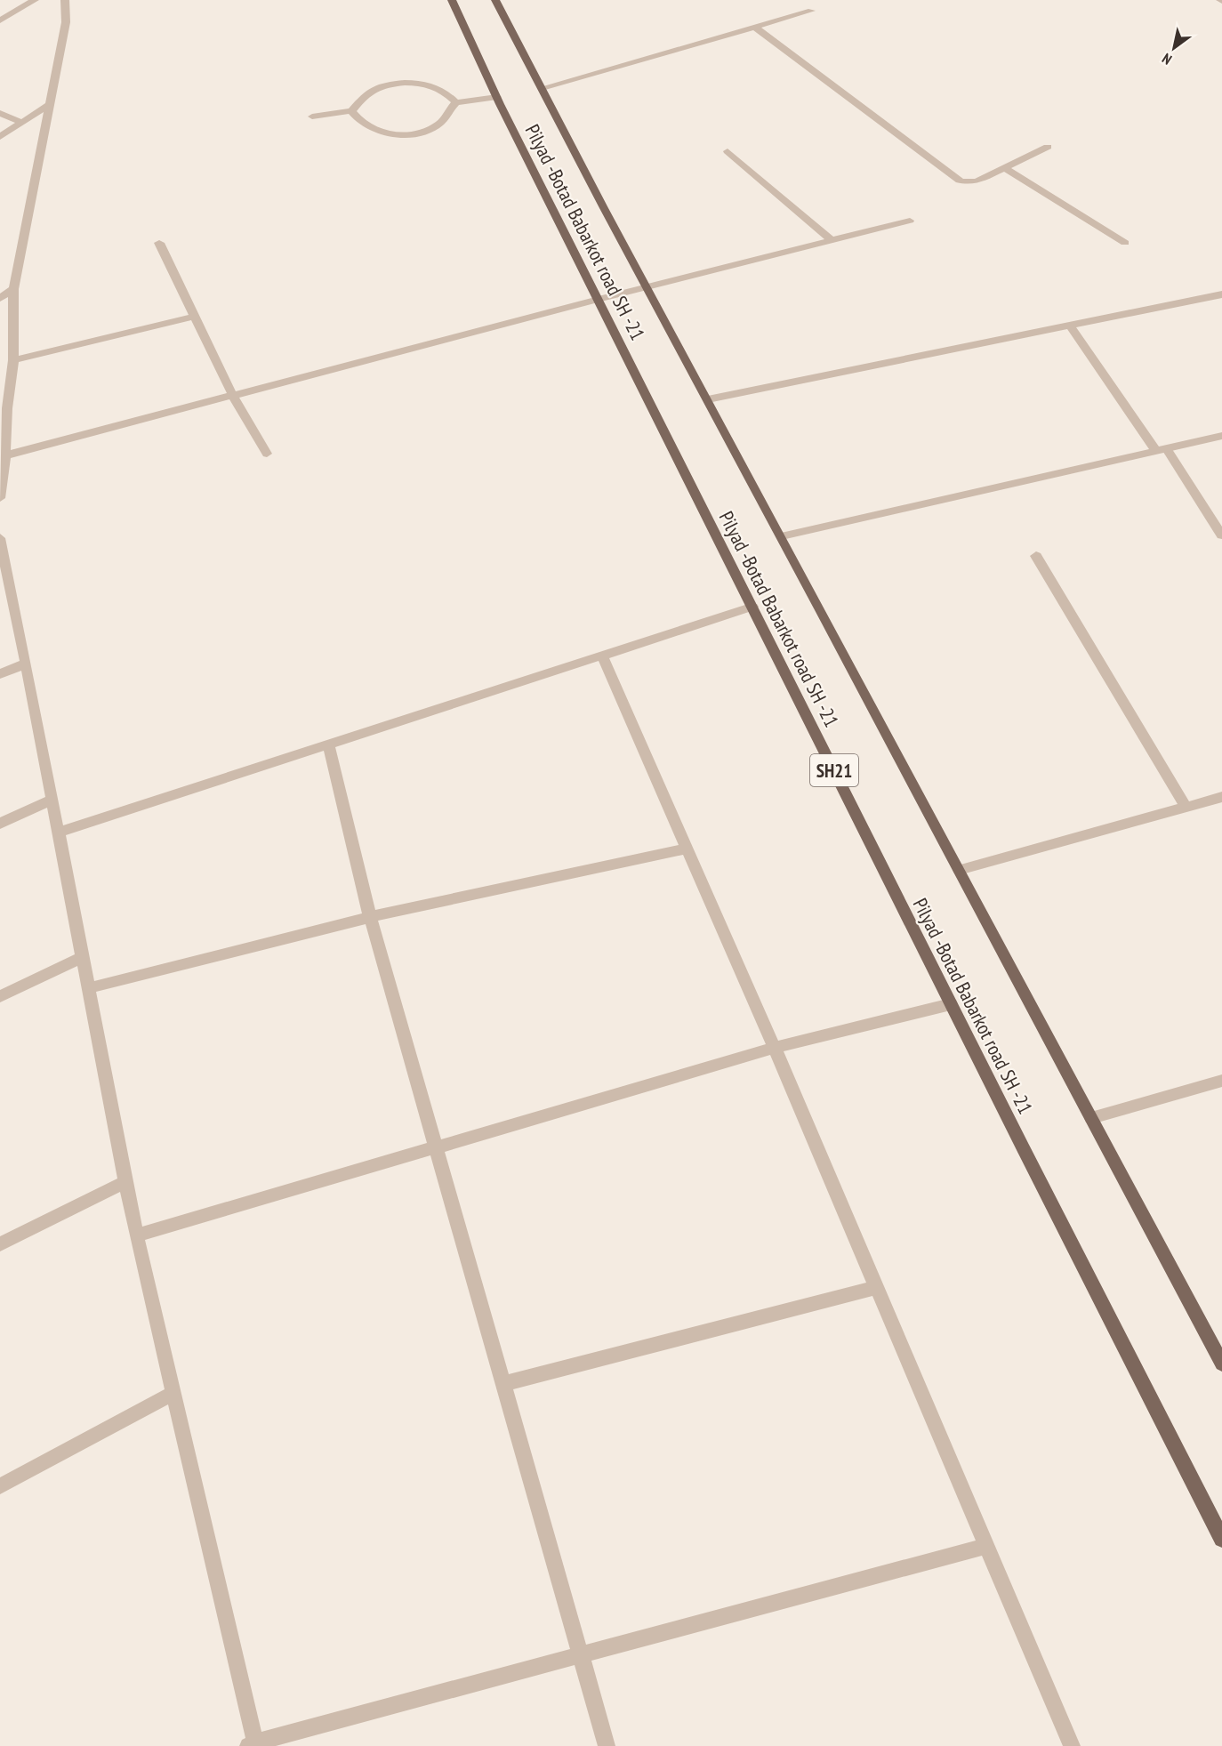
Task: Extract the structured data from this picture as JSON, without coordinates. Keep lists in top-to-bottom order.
{
  "streets": {
    "main road": ["Pilyad -Botad Babarkot road SH -21", "SH21"]
  },
  "north": "bottom left"
}
